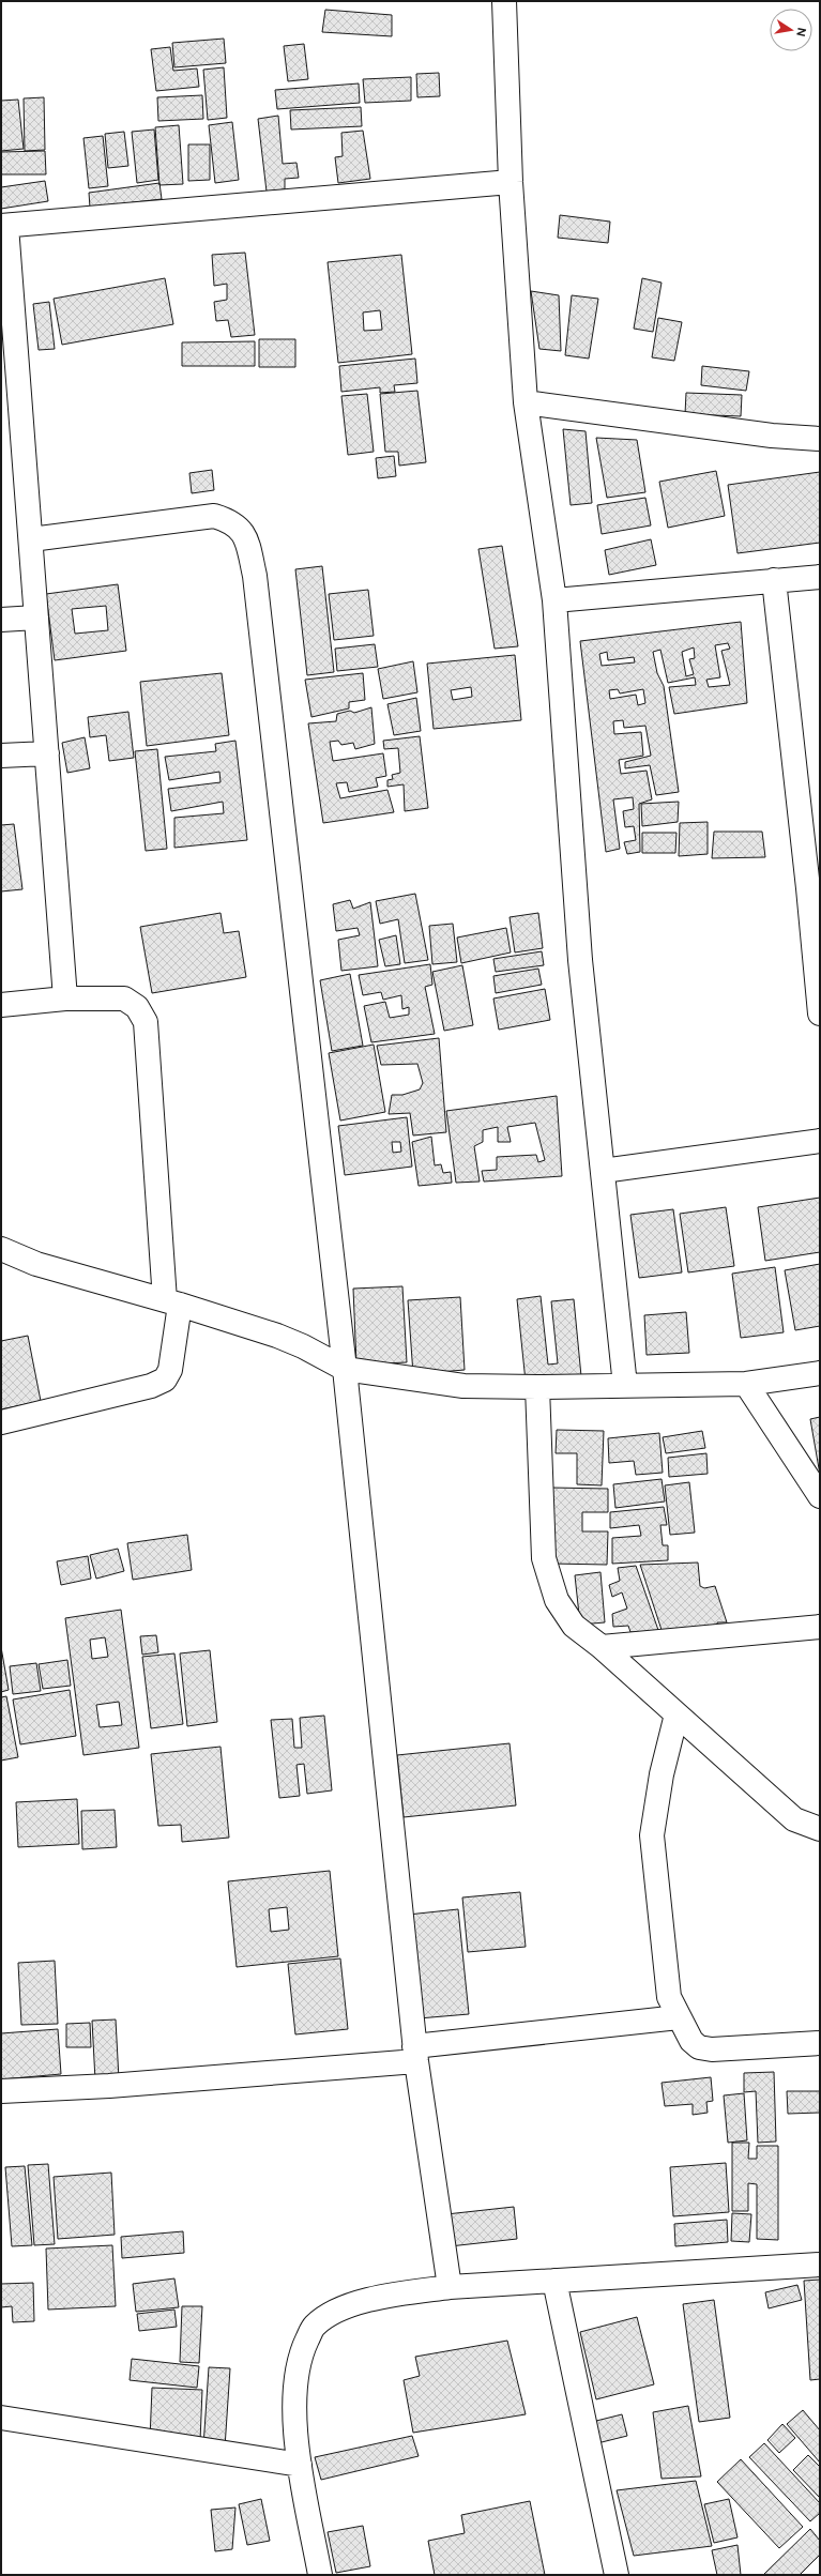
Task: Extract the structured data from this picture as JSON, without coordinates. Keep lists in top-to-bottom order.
{
  "north": "right"
}
